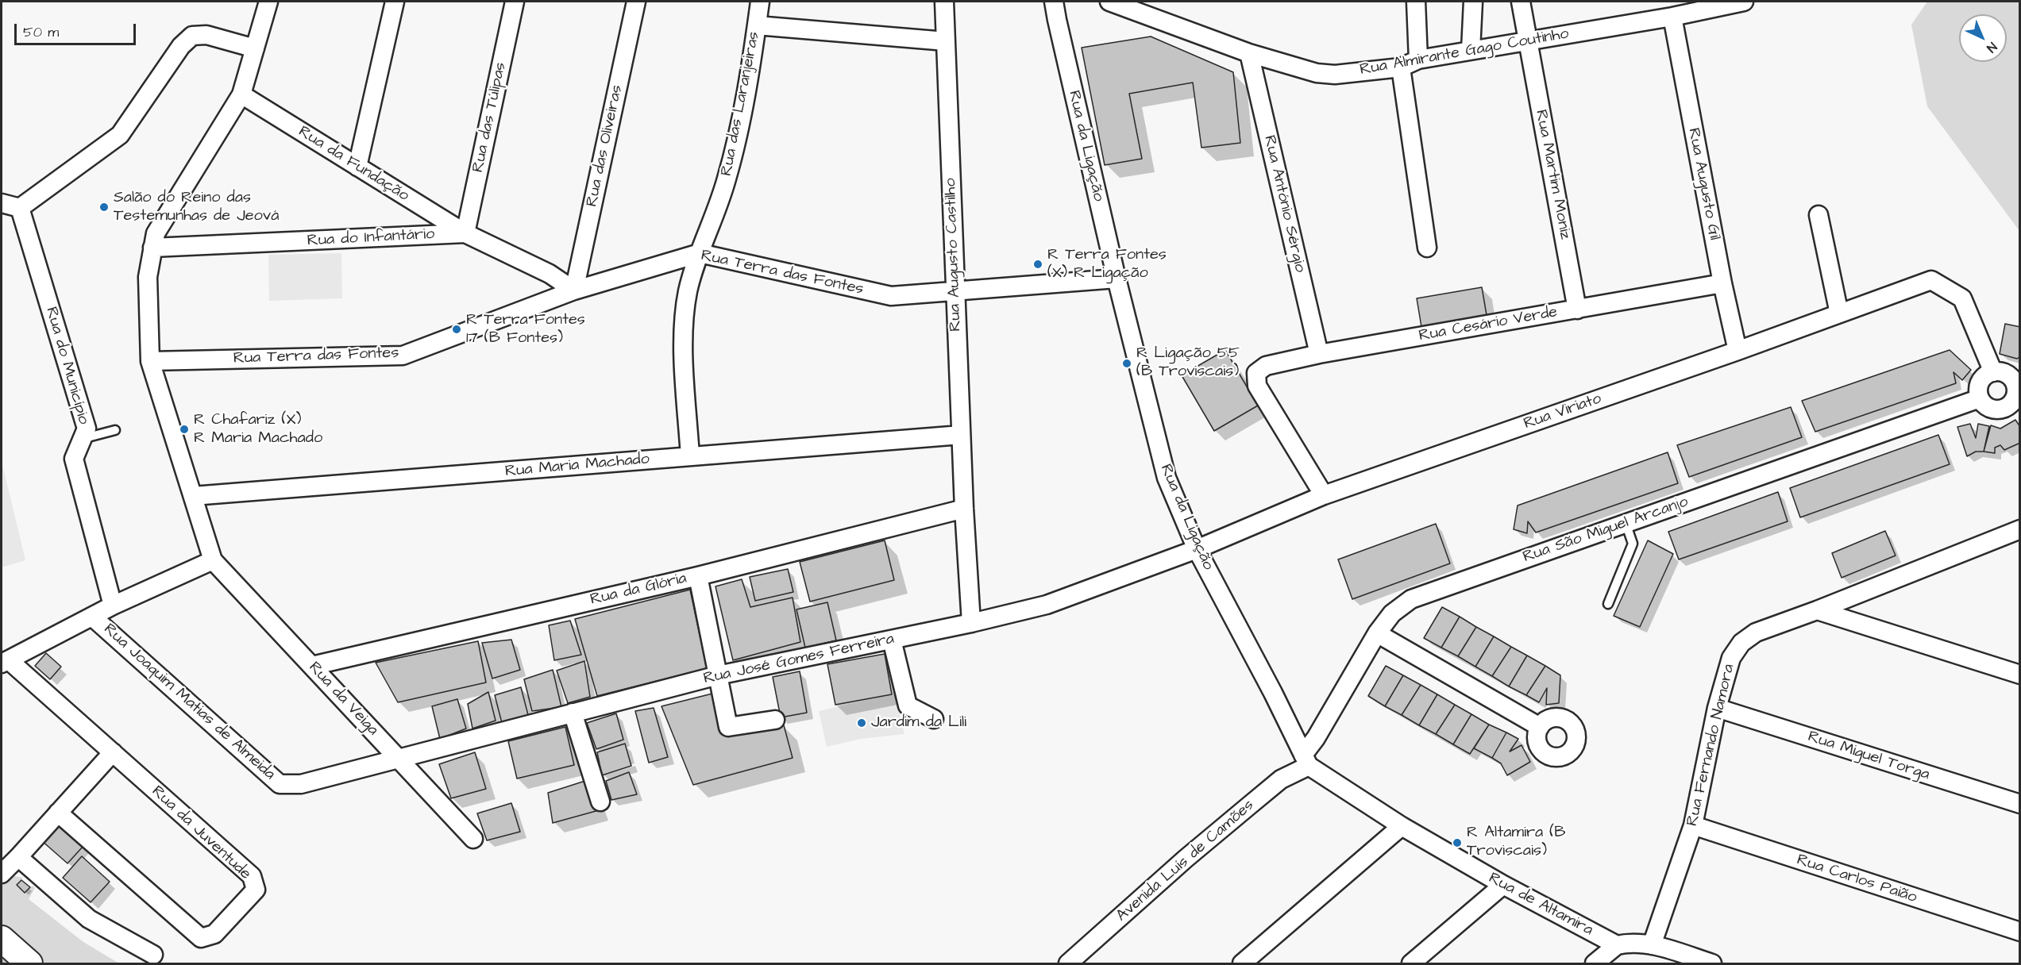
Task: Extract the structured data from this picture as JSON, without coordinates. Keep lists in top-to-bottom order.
{
  "streets": {
    "street": [
      "Rua Almirante Gago Coutinho",
      "Rua das Laranjeiras",
      "Rua das Túlipas",
      "Rua das Oliveiras",
      "Rua da Ligação",
      "Rua da Fundação",
      "Rua Martim Moniz",
      "Rua Augusto Gil",
      "Rua António Sérgio",
      "Rua do Infantário",
      "Rua Augusto Castilho",
      "Rua Terra das Fontes",
      "Rua Cesário Verde",
      "Rua do Município",
      "Rua Viriato",
      "Rua Maria Machado",
      "Rua São Miguel Arcanjo",
      "Rua da Glória",
      "Rua José Gomes Ferreira",
      "Rua da Veiga",
      "Rua Joaquim Matias de Almeida",
      "Rua Fernando Namora",
      "Rua Miguel Torga",
      "Rua da Juventude",
      "Avenida Luís de Camões",
      "Rua Carlos Paião",
      "Rua de Altamira"
    ]
  },
  "crossings": [
    ["Rua Almirante Gago Coutinho", "Rua Martim Moniz"],
    ["Rua Almirante Gago Coutinho", "Rua Augusto Gil"],
    ["Rua Almirante Gago Coutinho", "Rua António Sérgio"],
    ["Rua das Laranjeiras", "Rua Terra das Fontes"],
    ["Rua das Laranjeiras", "Rua Maria Machado"],
    ["Rua das Túlipas", "Rua da Fundação"],
    ["Rua das Túlipas", "Rua do Infantário"],
    ["Rua das Oliveiras", "Rua do Infantário"],
    ["Rua das Oliveiras", "Rua Terra das Fontes"],
    ["Rua da Ligação", "Rua Terra das Fontes"],
    ["Rua da Ligação", "Rua Viriato"],
    ["Rua da Ligação", "Rua São Miguel Arcanjo"],
    ["Rua da Ligação", "Rua José Gomes Ferreira"],
    ["Rua da Ligação", "Avenida Luís de Camões"],
    ["Rua da Ligação", "Rua de Altamira"],
    ["Rua da Fundação", "Rua do Infantário"],
    ["Rua Martim Moniz", "Rua Cesário Verde"],
    ["Rua Augusto Gil", "Rua Cesário Verde"],
    ["Rua Augusto Gil", "Rua Viriato"],
    ["Rua António Sérgio", "Rua Cesário Verde"],
    ["Rua do Infantário", "Rua Terra das Fontes"],
    ["Rua Augusto Castilho", "Rua Terra das Fontes"],
    ["Rua Augusto Castilho", "Rua Maria Machado"],
    ["Rua Augusto Castilho", "Rua da Glória"],
    ["Rua Augusto Castilho", "Rua José Gomes Ferreira"],
    ["Rua Cesário Verde", "Rua Viriato"],
    ["Rua Viriato", "Rua São Miguel Arcanjo"],
    ["Rua Viriato", "Rua José Gomes Ferreira"],
    ["Rua São Miguel Arcanjo", "Avenida Luís de Camões"],
    ["Rua São Miguel Arcanjo", "Rua de Altamira"],
    ["Rua da Glória", "Rua da Veiga"],
    ["Rua José Gomes Ferreira", "Rua da Veiga"],
    ["Rua José Gomes Ferreira", "Rua Joaquim Matias de Almeida"],
    ["Rua da Veiga", "Rua Joaquim Matias de Almeida"],
    ["Rua Fernando Namora", "Rua Miguel Torga"],
    ["Rua Fernando Namora", "Rua Carlos Paião"],
    ["Avenida Luís de Camões", "Rua de Altamira"]
  ],
  "places": [
    "Salão do Reino das Testemunhas de Jeová",
    "R Terra Fontes (X) R Ligação",
    "R Terra Fontes 17 (B Fontes)",
    "R Ligação 55 (B Troviscais)",
    "R Chafariz (X) R Maria Machado",
    "Jardim da Lili",
    "R Altamira (B Troviscais)"
  ],
  "scale_bar": "50 m",
  "north": "bottom right"
}
